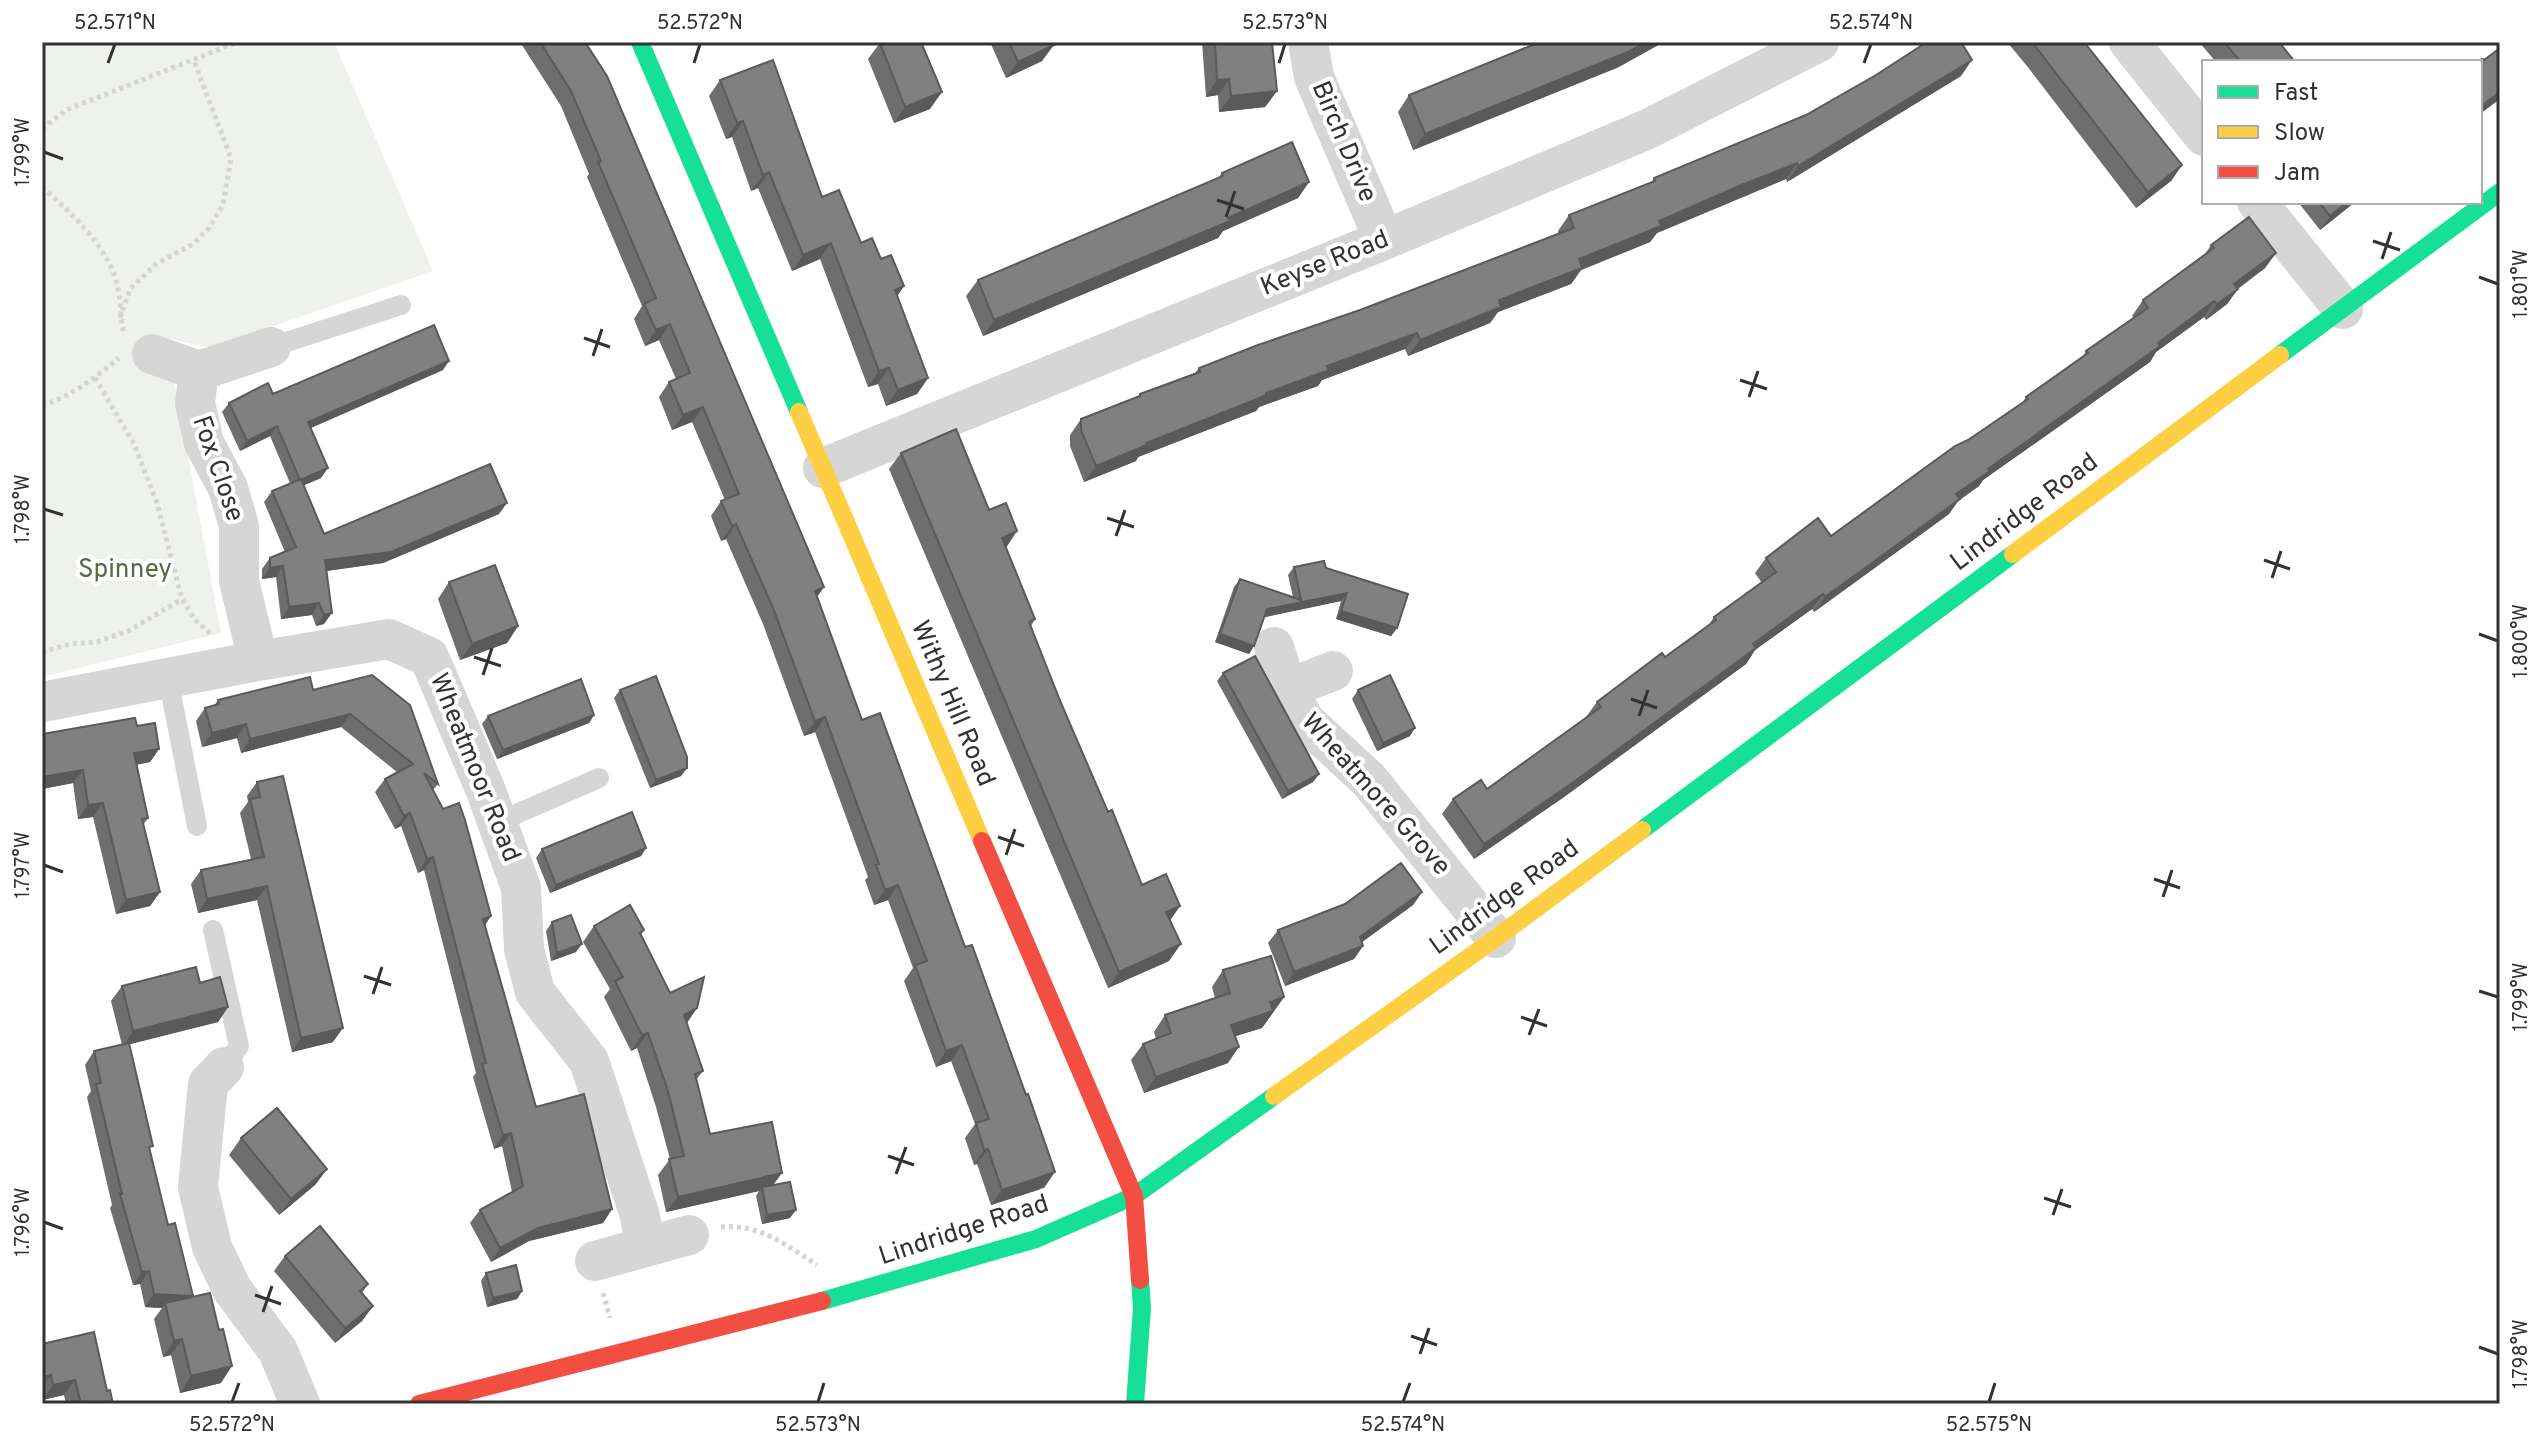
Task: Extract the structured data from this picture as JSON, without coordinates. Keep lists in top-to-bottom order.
{
  "streets": {
    "street": [
      "Birch Drive",
      "Keyse Road",
      "Fox Close",
      "Lindridge Road",
      "Withy Hill Road",
      "Wheatmoor Road",
      "Wheatmore Grove"
    ]
  },
  "crossings": [
    ["Birch Drive", "Keyse Road"],
    ["Keyse Road", "Withy Hill Road"],
    ["Fox Close", "Wheatmoor Road"],
    ["Lindridge Road", "Withy Hill Road"],
    ["Lindridge Road", "Wheatmore Grove"]
  ],
  "parks": ["Spinney"],
  "legend": ["Fast", "Slow", "Jam"],
  "coordinates": [
    "52.571°N",
    "52.572°N",
    "52.573°N",
    "52.574°N",
    "1.799°W",
    "1.801°W",
    "1.798°W",
    "1.800°W",
    "1.797°W",
    "1.796°W",
    "52.575°N"
  ]
}
